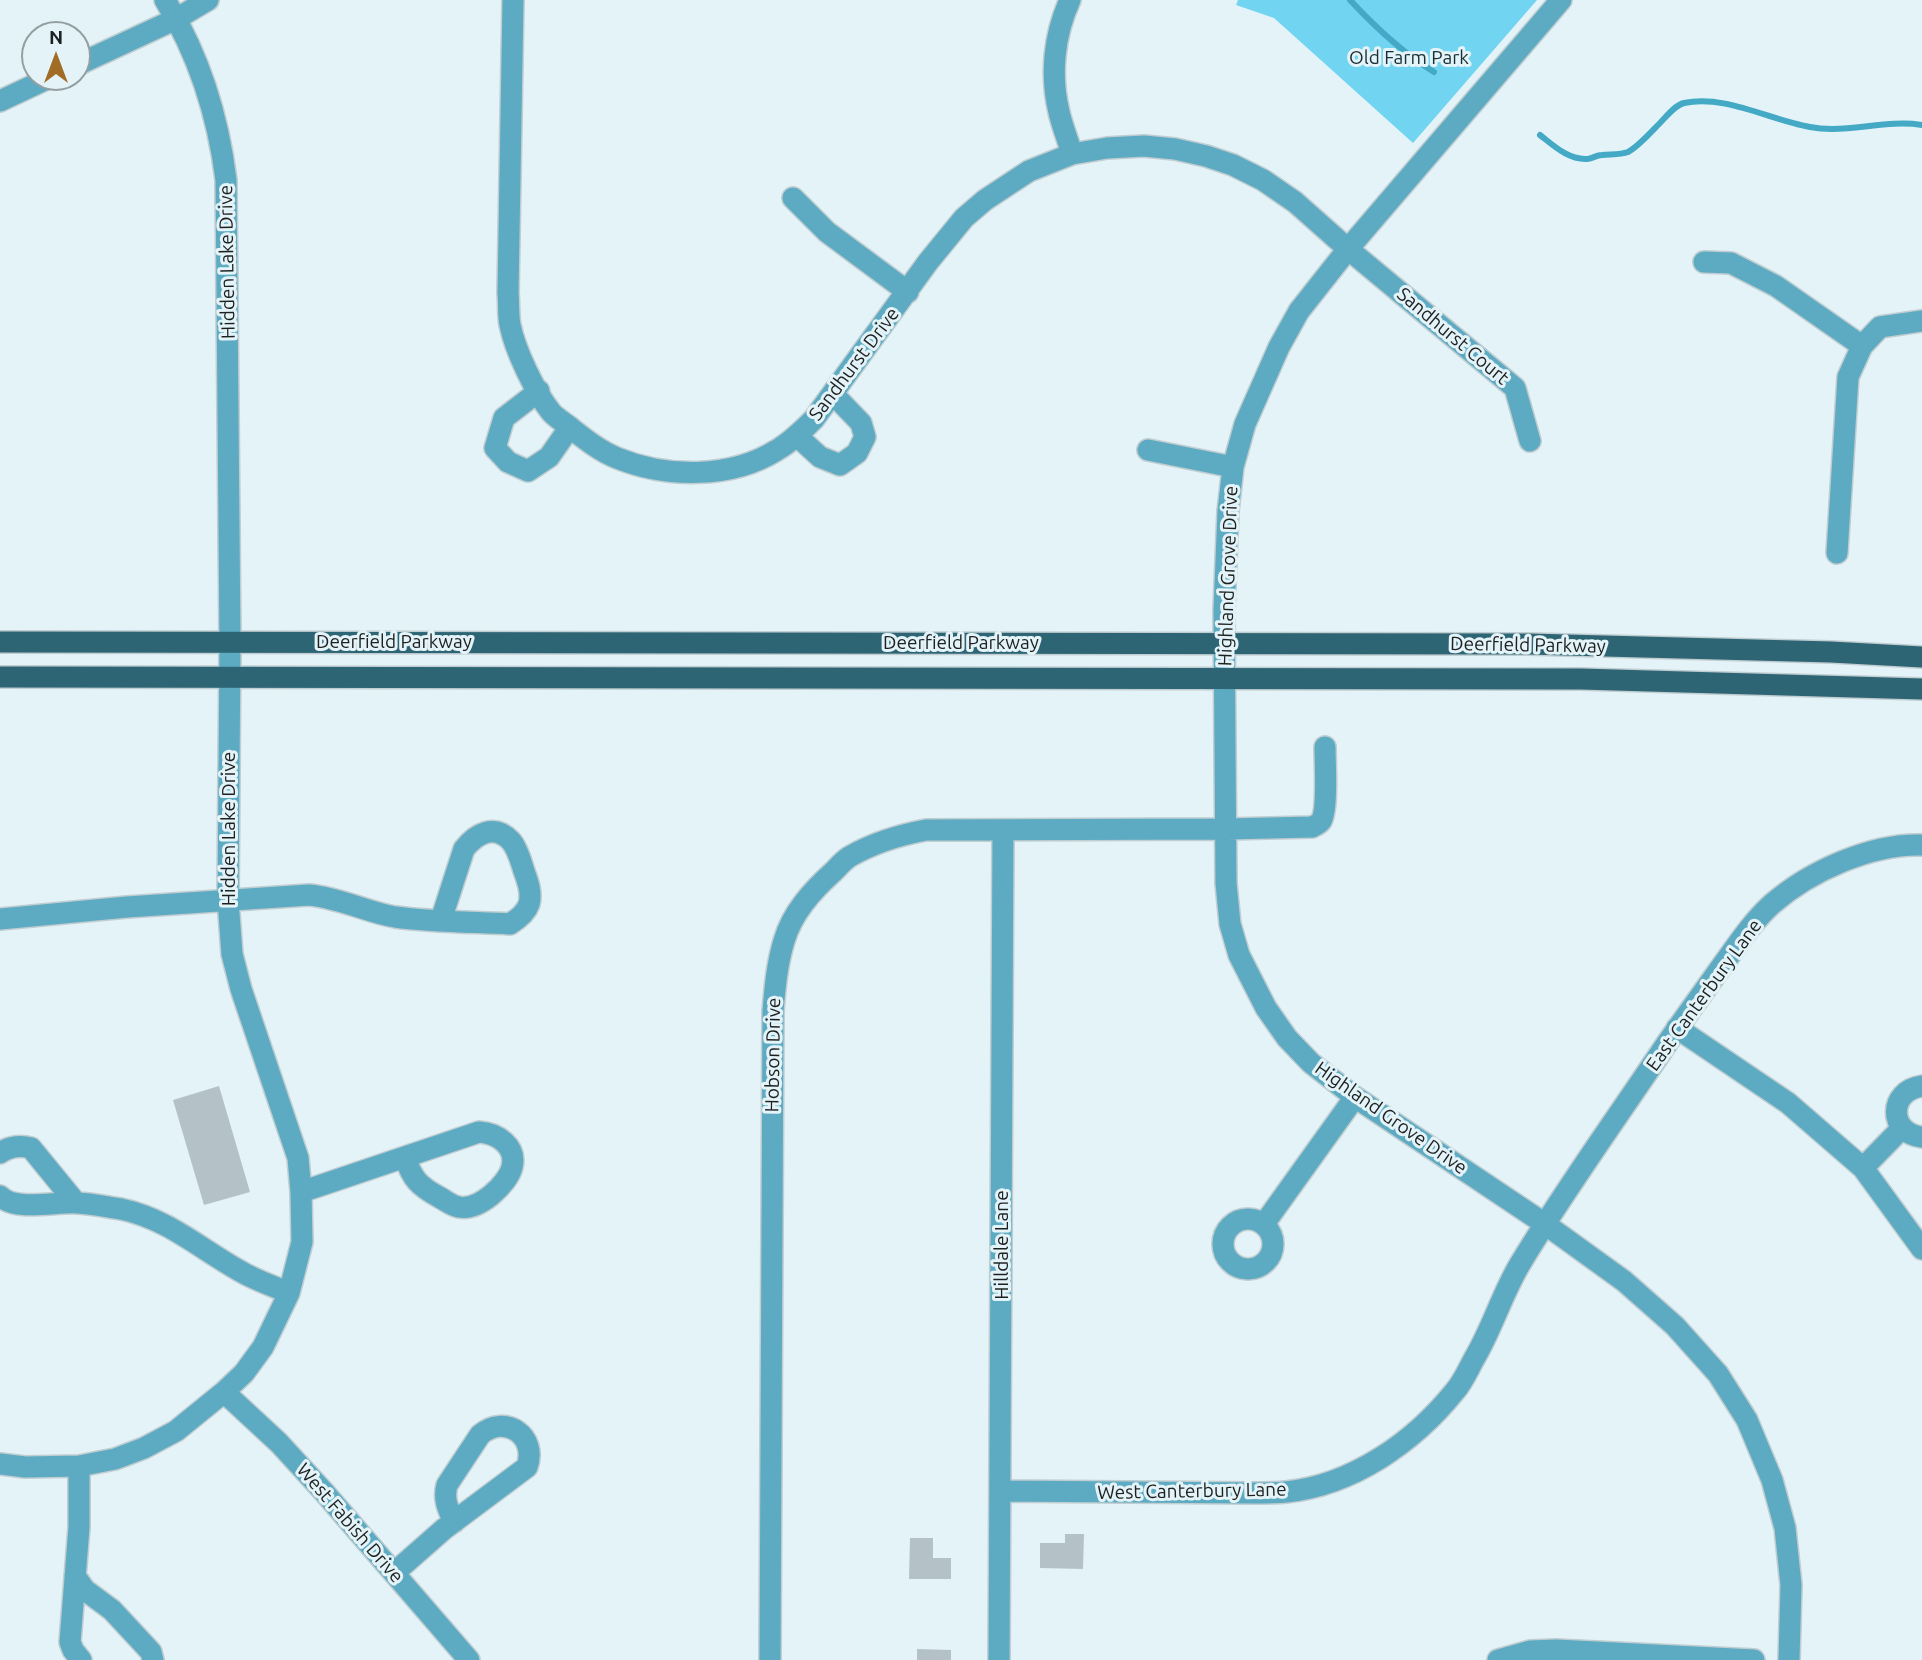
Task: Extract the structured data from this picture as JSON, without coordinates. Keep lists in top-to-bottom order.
{
  "streets": {
    "main road": ["Deerfield Parkway"],
    "street": [
      "Hidden Lake Drive",
      "Sandhurst Court",
      "Sandhurst Drive",
      "Highland Grove Drive",
      "East Canterbury Lane",
      "Hobson Drive",
      "Hilldale Lane",
      "West Canterbury Lane",
      "West Fabish Drive"
    ]
  },
  "crossings": [
    ["Hidden Lake Drive", "Deerfield Parkway"],
    ["Hidden Lake Drive", "West Fabish Drive"],
    ["Sandhurst Court", "Sandhurst Drive"],
    ["Sandhurst Court", "Highland Grove Drive"],
    ["Sandhurst Drive", "Highland Grove Drive"],
    ["Highland Grove Drive", "Deerfield Parkway"],
    ["Highland Grove Drive", "East Canterbury Lane"],
    ["Highland Grove Drive", "Hobson Drive"],
    ["Highland Grove Drive", "West Canterbury Lane"],
    ["East Canterbury Lane", "West Canterbury Lane"],
    ["Hobson Drive", "Hilldale Lane"],
    ["Hilldale Lane", "West Canterbury Lane"]
  ],
  "parks": ["Old Farm Park"],
  "north": "top"
}
